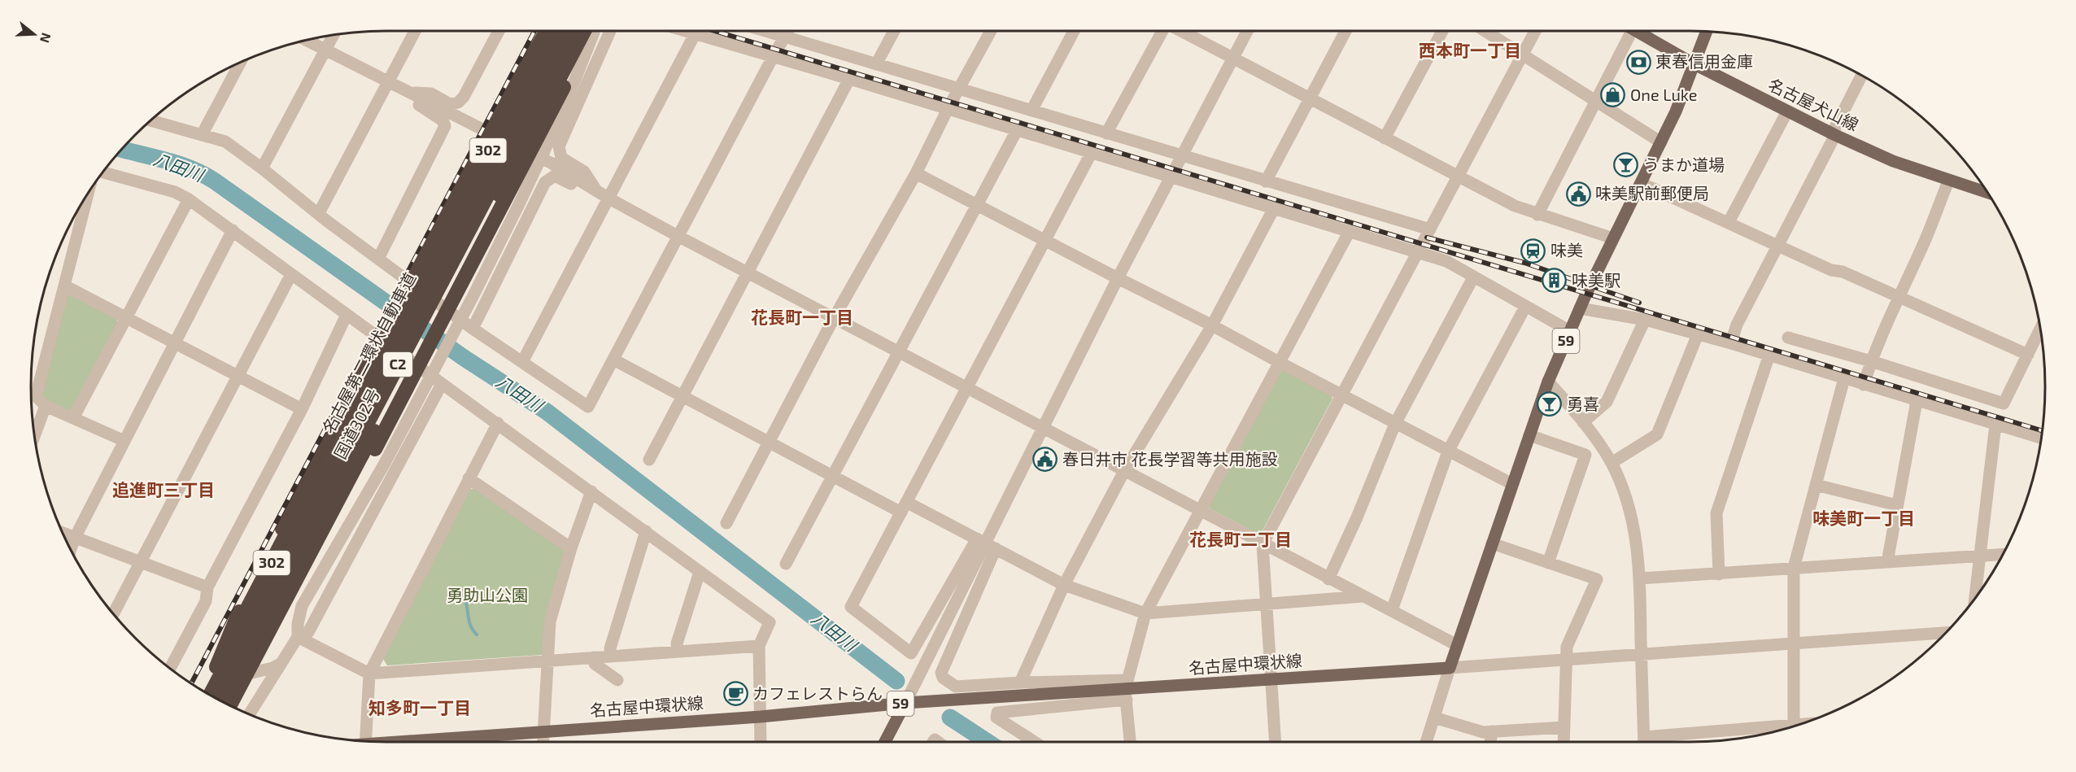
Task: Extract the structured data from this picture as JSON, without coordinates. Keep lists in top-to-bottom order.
{
  "streets": {
    "highway": [
      "302",
      "名古屋第二環状自動車道",
      "C2",
      "国道302号"
    ],
    "main road": ["名古屋犬山線", "59", "名古屋中環状線"]
  },
  "crossings": [
    ["名古屋犬山線", "59"],
    ["302", "国道302号"],
    ["59", "名古屋中環状線"]
  ],
  "districts": [
    "西本町一丁目",
    "花長町一丁目",
    "追進町三丁目",
    "味美町一丁目",
    "花長町二丁目",
    "知多町一丁目"
  ],
  "water": ["八田川"],
  "parks": ["勇助山公園"],
  "places": {
    "bank": ["東春信用金庫"],
    "shop": ["One Luke"],
    "bar": ["うまか道場", "勇喜"],
    "public building": ["味美駅前郵便局", "春日井市 花長学習等共用施設"],
    "station": ["味美"],
    "building": ["味美駅"],
    "cafe": ["カフェレストらん"]
  },
  "north": "right"
}
